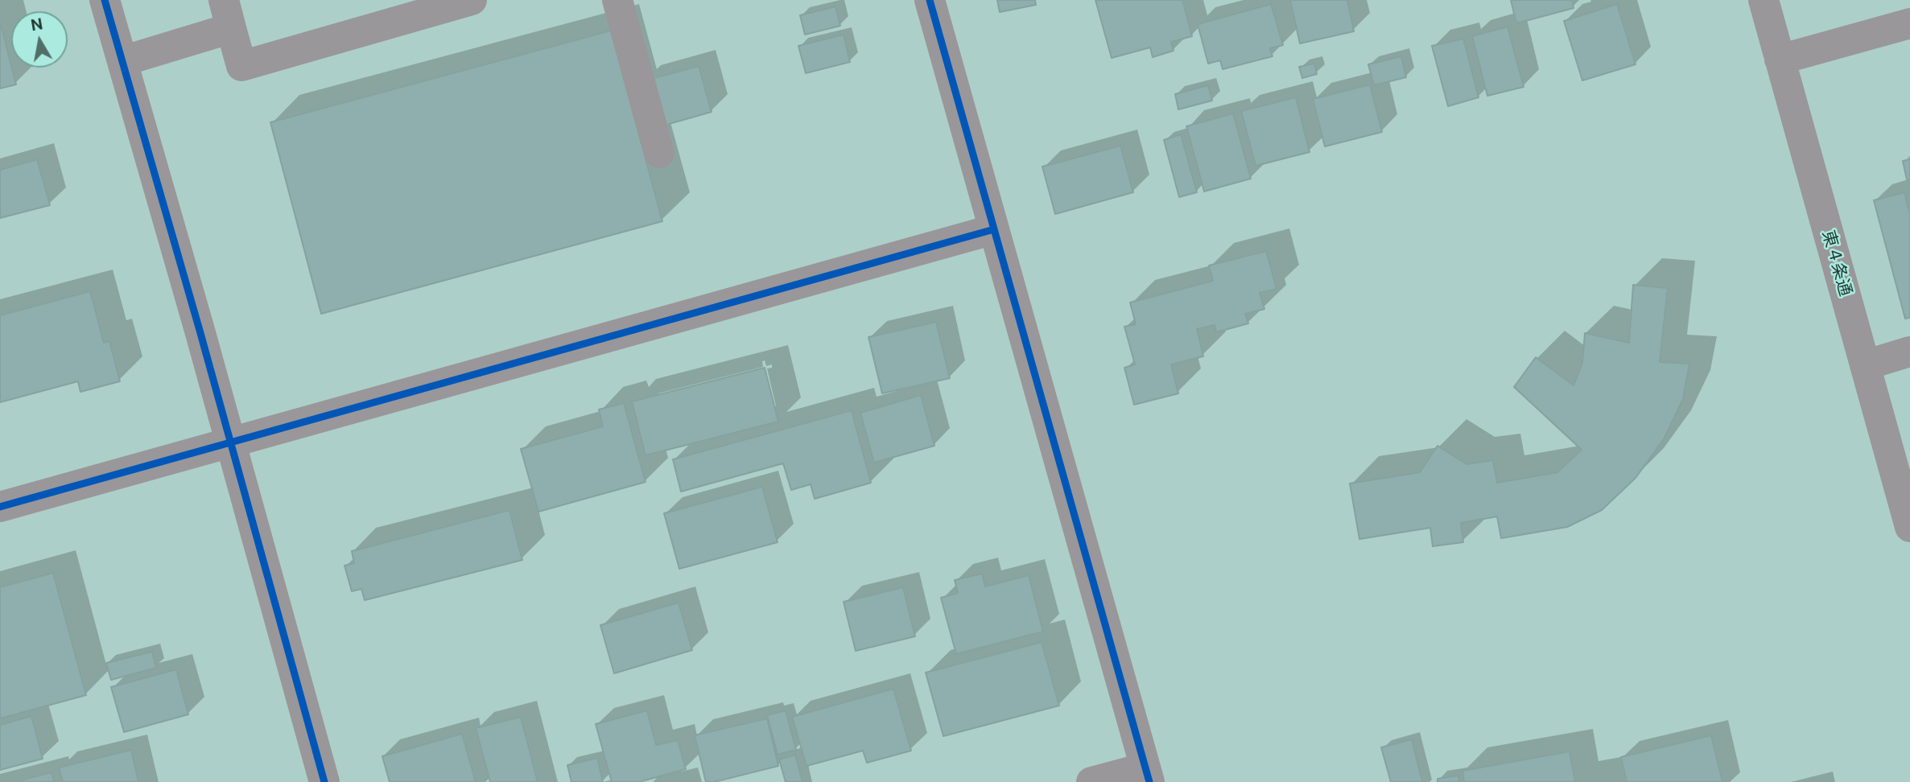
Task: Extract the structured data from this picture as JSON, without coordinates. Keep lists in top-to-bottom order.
{
  "streets": {
    "street": ["東４条通"]
  },
  "north": "top"
}
